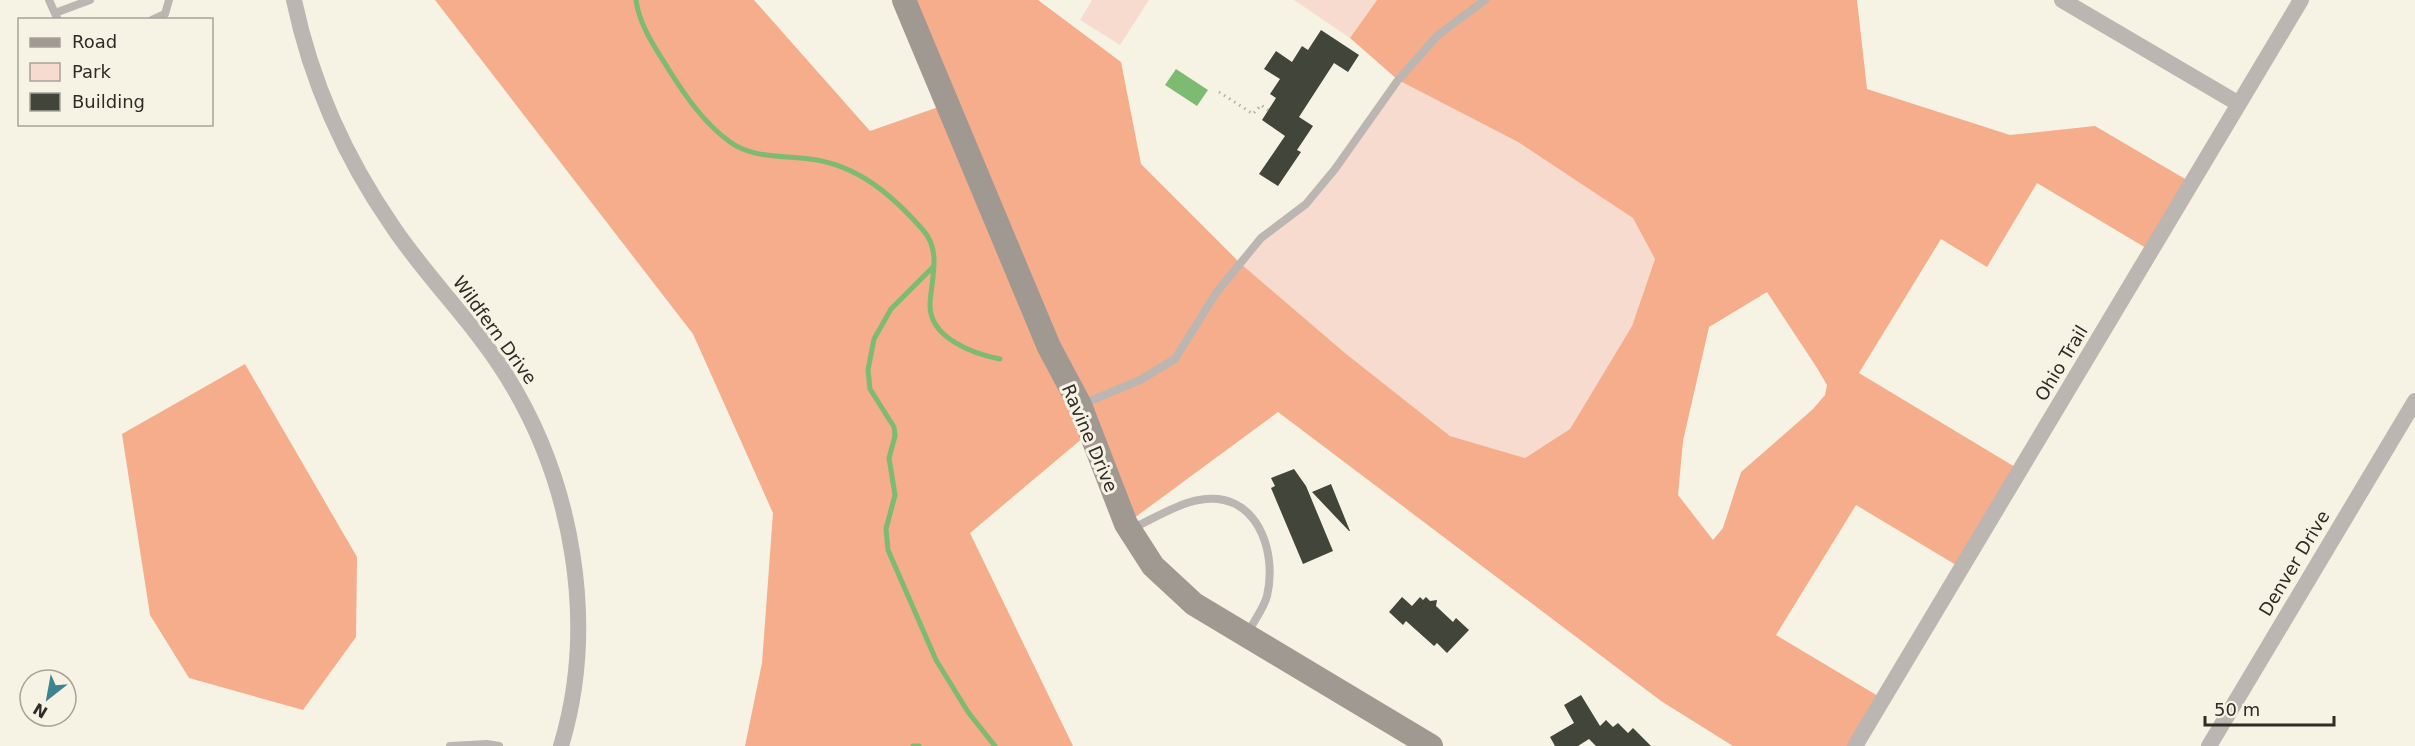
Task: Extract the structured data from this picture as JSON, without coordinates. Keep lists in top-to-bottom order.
{
  "streets": {
    "street": [
      "Wildfern Drive",
      "Ohio Trail",
      "Ravine Drive",
      "Denver Drive"
    ]
  },
  "legend": ["Road", "Park", "Building"],
  "scale_bar": "50 m",
  "north": "bottom left"
}
